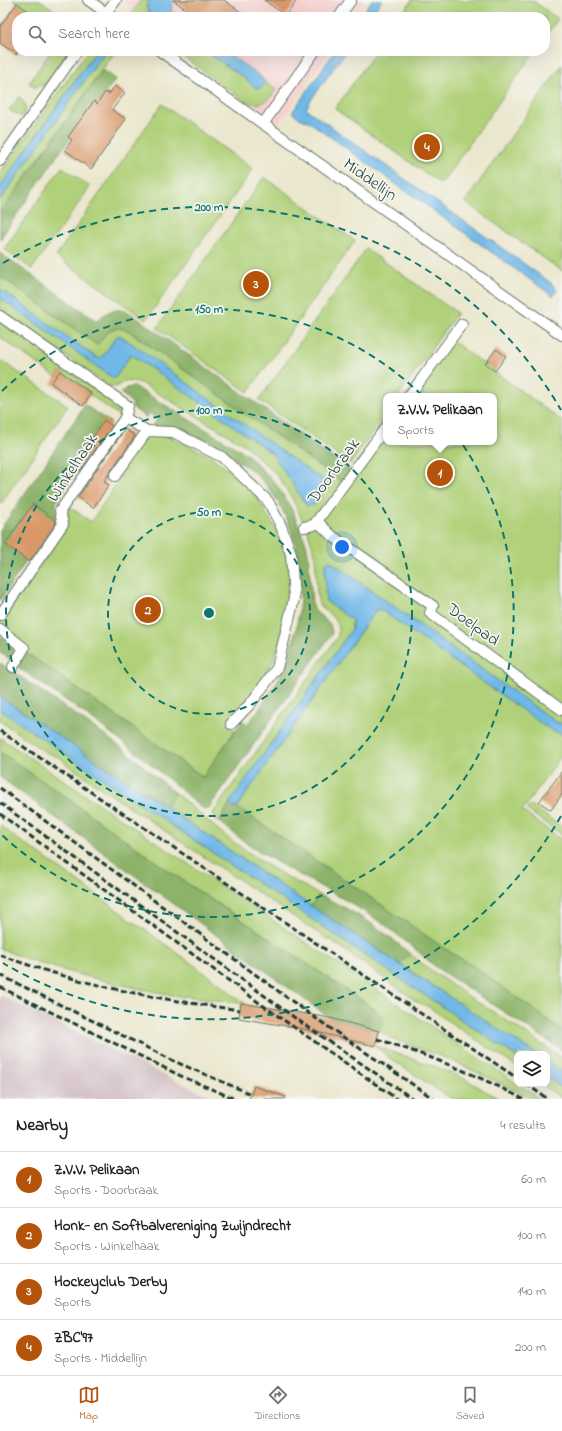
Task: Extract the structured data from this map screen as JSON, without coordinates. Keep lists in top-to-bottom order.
{
  "streets": {
    "street": [
      "Middellijn",
      "Winkelhaak",
      "Doorbraak",
      "Doelpad"
    ]
  },
  "crossings": [
    ["Doorbraak", "Doelpad"]
  ],
  "page": {
    "search": "Search here",
    "pins": [
      "4",
      "3",
      "1",
      "2"
    ],
    "popup": ["Z.V.V. Pelikaan", "Sports"],
    "heading": ["Nearby", "4 results"],
    "list": [
      {
        "mark": "1",
        "name": "Z.V.V. Pelikaan",
        "note": "Sports · Doorbraak",
        "value": "60 m"
      },
      {
        "mark": "2",
        "name": "Honk- en Softbalvereniging Zwijndrecht",
        "note": "Sports · Winkelhaak",
        "value": "100 m"
      },
      {
        "mark": "3",
        "name": "Hockeyclub Derby",
        "note": "Sports",
        "value": "140 m"
      },
      {
        "mark": "4",
        "name": "ZBC'97",
        "note": "Sports · Middellijn",
        "value": "200 m"
      }
    ],
    "nav": ["Map", "Directions", "Saved"]
  },
  "rings": [
    "200 m",
    "150 m",
    "100 m",
    "50 m"
  ]
}
